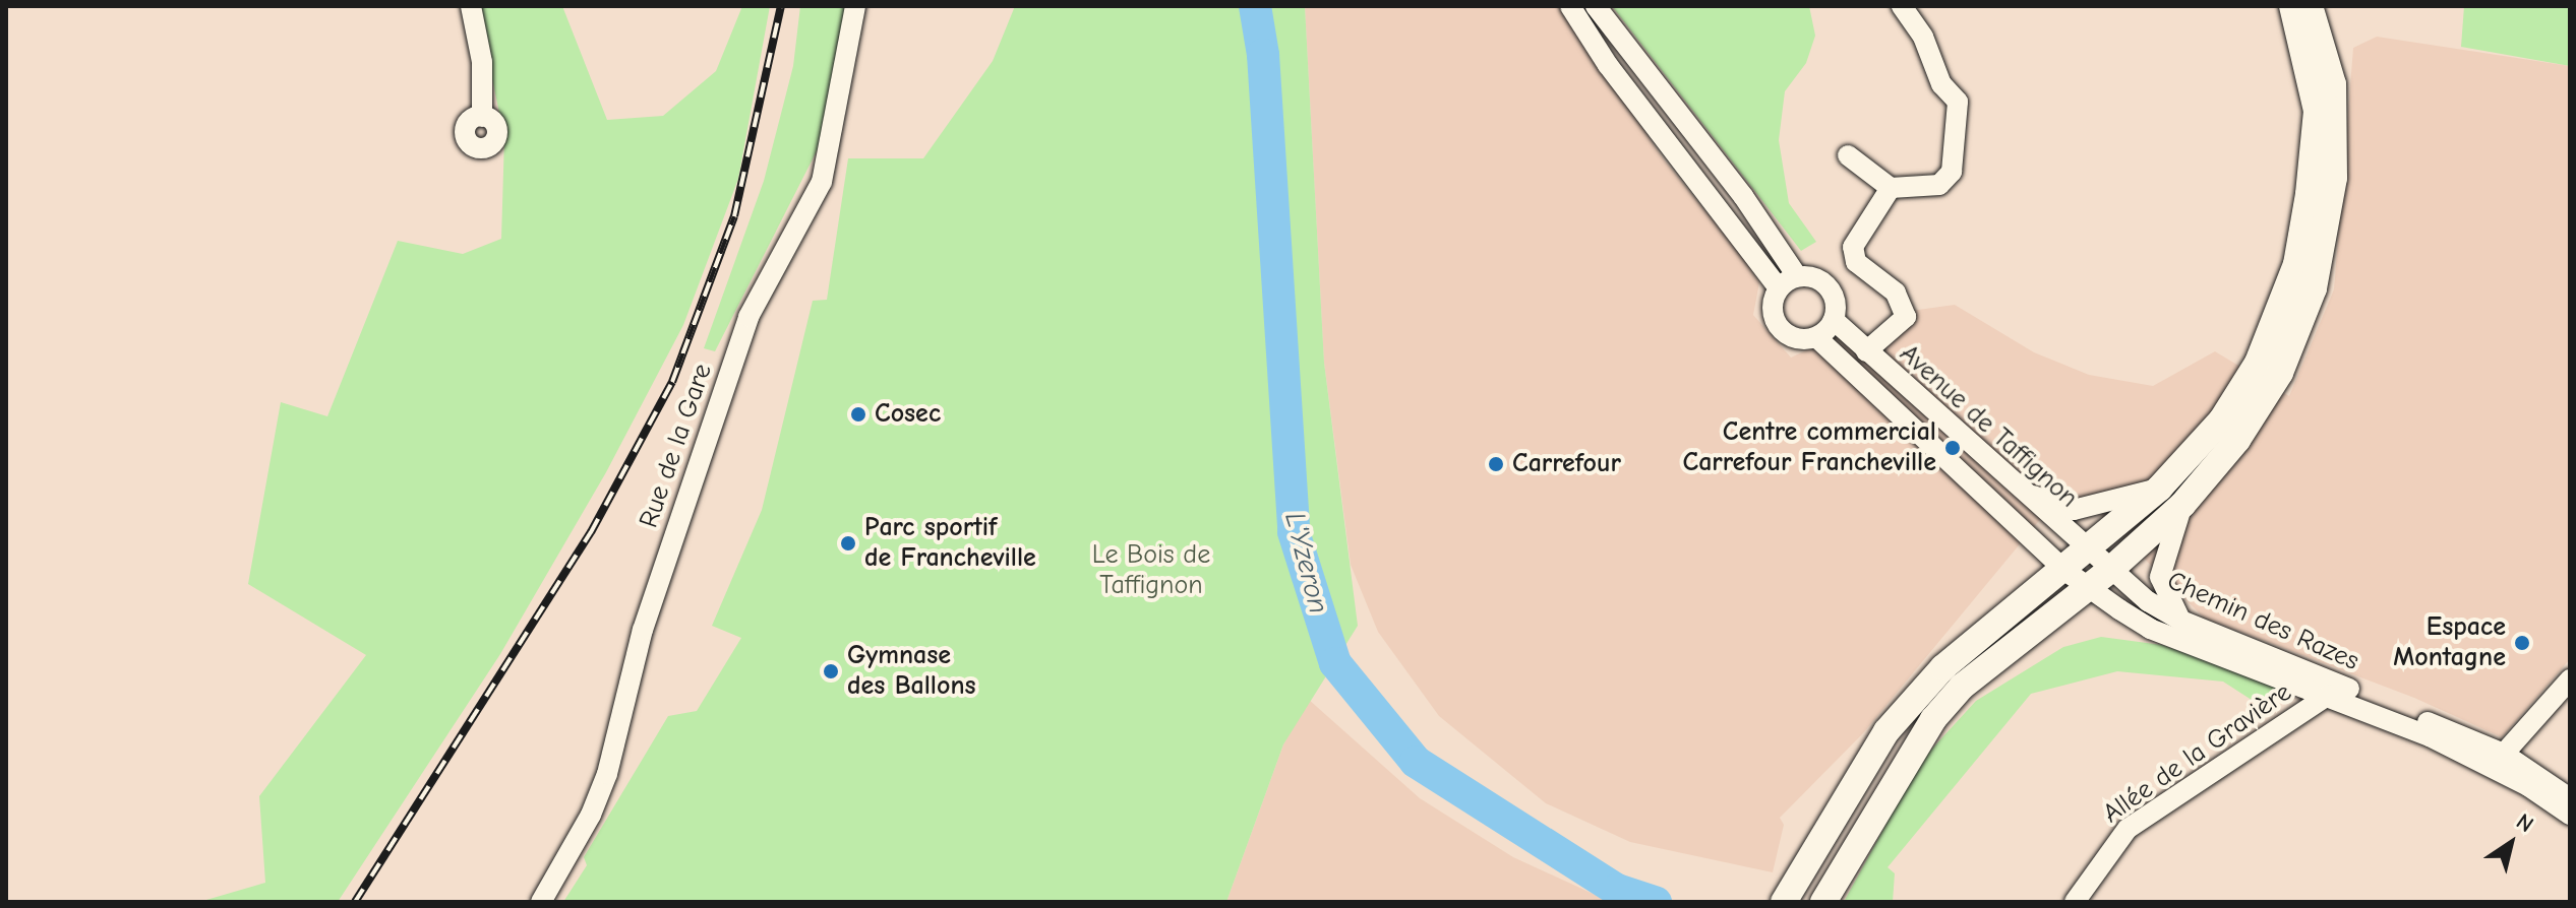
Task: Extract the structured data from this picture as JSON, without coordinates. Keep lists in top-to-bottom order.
{
  "streets": {
    "street": [
      "Avenue de Taffignon",
      "Rue de la Gare",
      "Chemin des Razes",
      "Allée de la Gravière"
    ]
  },
  "crossings": [
    ["Avenue de Taffignon", "Chemin des Razes"],
    ["Chemin des Razes", "Allée de la Gravière"]
  ],
  "water": ["L'Yzeron"],
  "parks": ["Le Bois de Taffignon"],
  "places": [
    "Cosec",
    "Centre commercial Carrefour Francheville",
    "Carrefour",
    "Parc sportif de Francheville",
    "Espace Montagne",
    "Gymnase des Ballons"
  ],
  "north": "top right"
}
